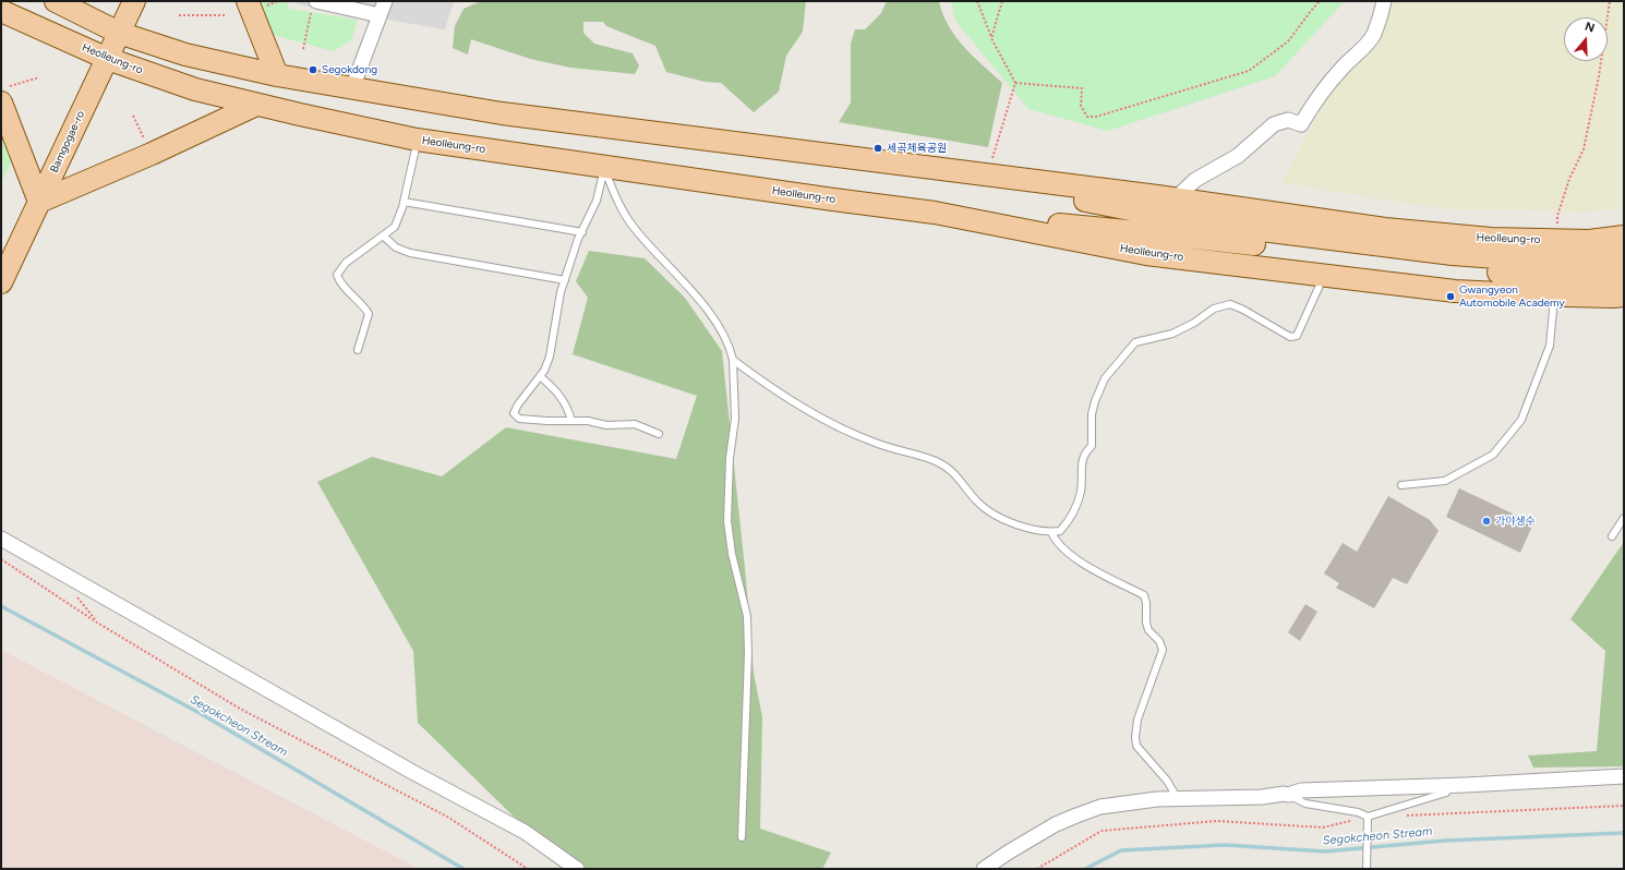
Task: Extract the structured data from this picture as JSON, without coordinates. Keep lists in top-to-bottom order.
{
  "streets": {
    "main road": ["Heolleung-ro", "Bamgogae-ro"]
  },
  "crossings": [
    ["Heolleung-ro", "Bamgogae-ro"]
  ],
  "water": ["Segokcheon Stream"],
  "places": [
    "Segokdong",
    "세곡체육공원",
    "Gwangyeon Automobile Academy",
    "가야생수"
  ],
  "north": "top"
}
